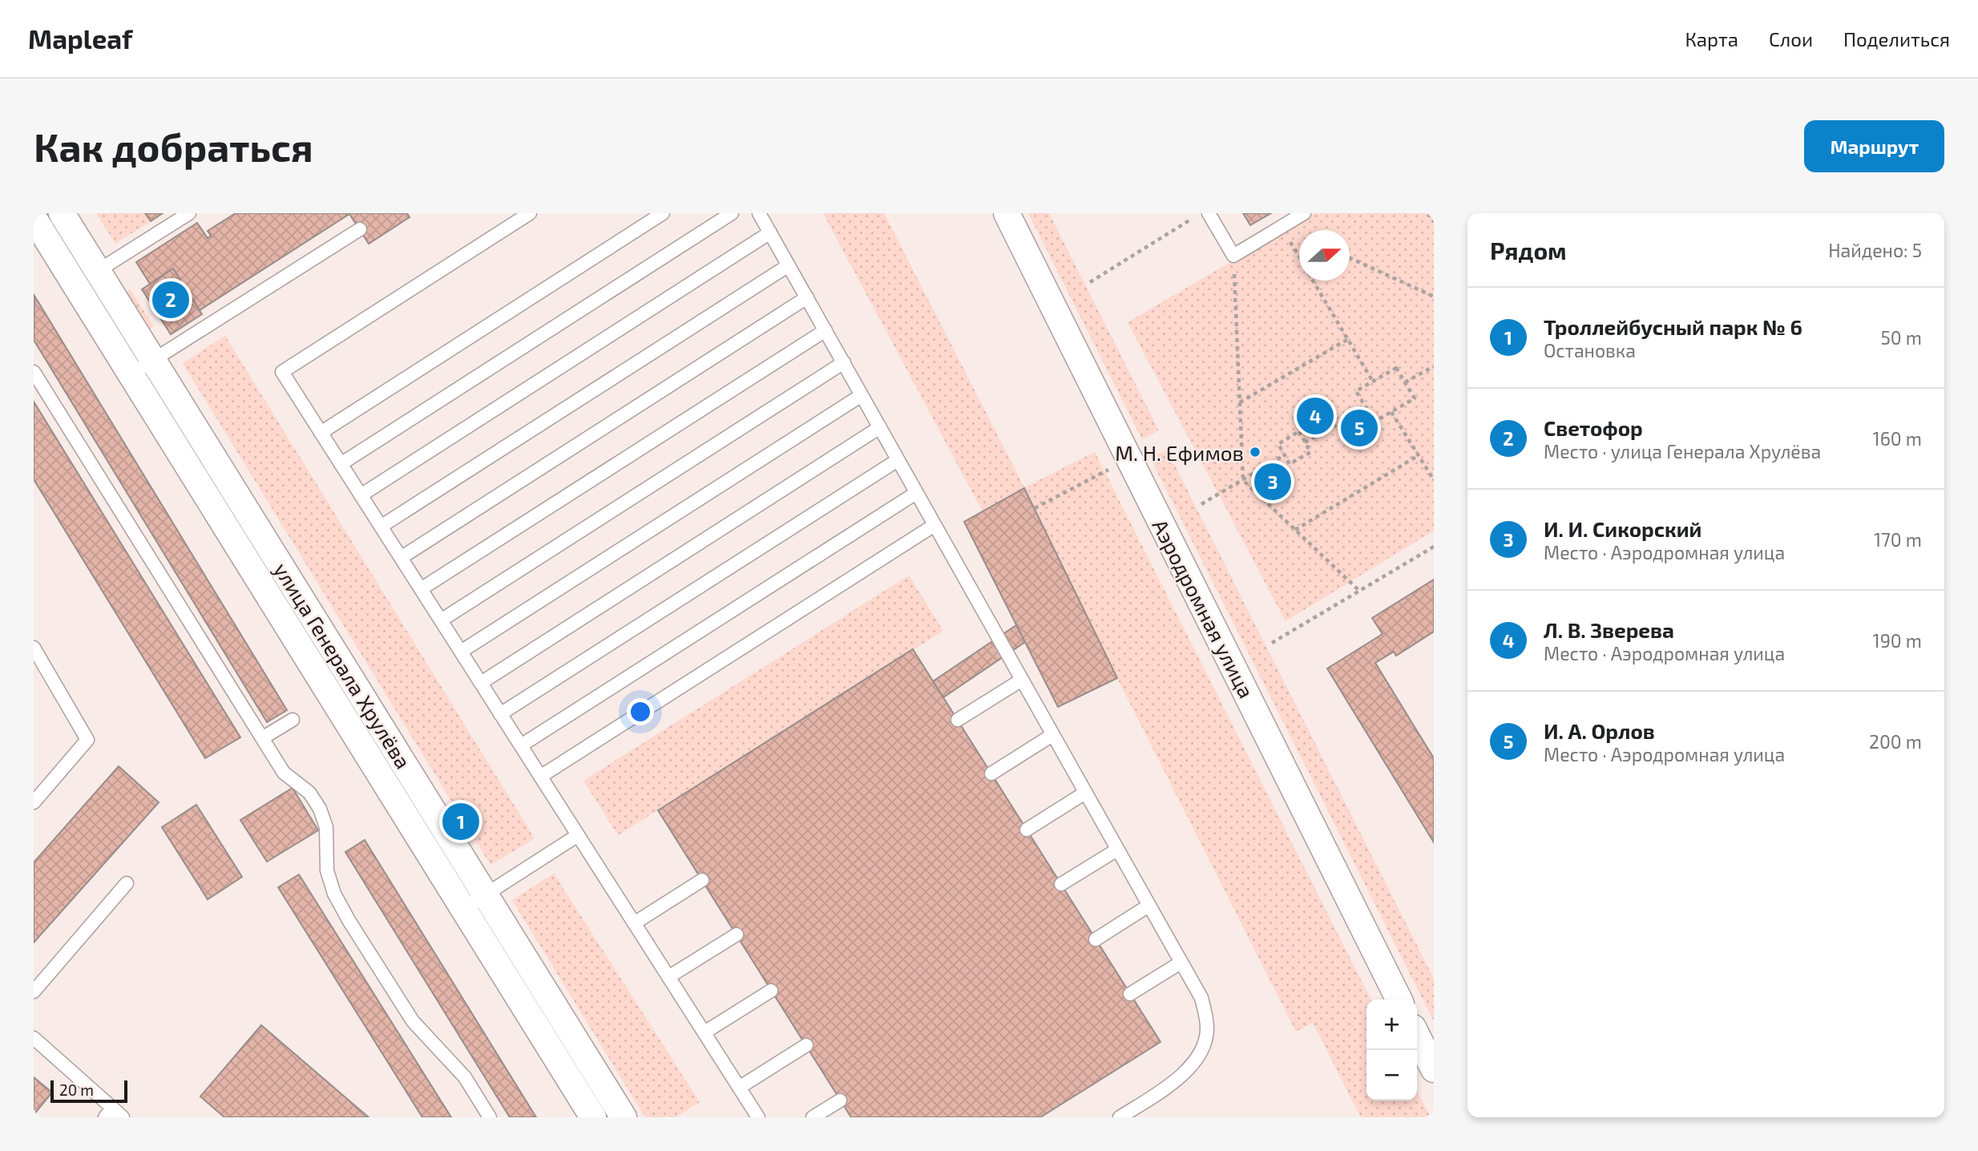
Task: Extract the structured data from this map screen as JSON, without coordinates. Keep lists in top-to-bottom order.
{
  "streets": {
    "street": ["Аэродромная улица", "улица Генерала Хрулёва"]
  },
  "places": ["М. Н. Ефимов"],
  "scale_bar": "20 m",
  "north": "right",
  "page": {
    "header": "Mapleaf",
    "nav": ["Карта", "Слои", "Поделиться"],
    "buttons": "Маршрут",
    "title": "Как добраться",
    "heading": ["Рядом", "Найдено: 5"],
    "pins": [
      "2",
      "4",
      "5",
      "3",
      "1"
    ],
    "list": [
      {
        "mark": "1",
        "name": "Троллейбусный парк № 6",
        "note": "Остановка",
        "value": "50 m"
      },
      {
        "mark": "2",
        "name": "Светофор",
        "note": "Место · улица Генерала Хрулёва",
        "value": "160 m"
      },
      {
        "mark": "3",
        "name": "И. И. Сикорский",
        "note": "Место · Аэродромная улица",
        "value": "170 m"
      },
      {
        "mark": "4",
        "name": "Л. В. Зверева",
        "note": "Место · Аэродромная улица",
        "value": "190 m"
      },
      {
        "mark": "5",
        "name": "И. А. Орлов",
        "note": "Место · Аэродромная улица",
        "value": "200 m"
      }
    ],
    "map_buttons": ["+", "−"],
    "scale": "20 m"
  }
}
